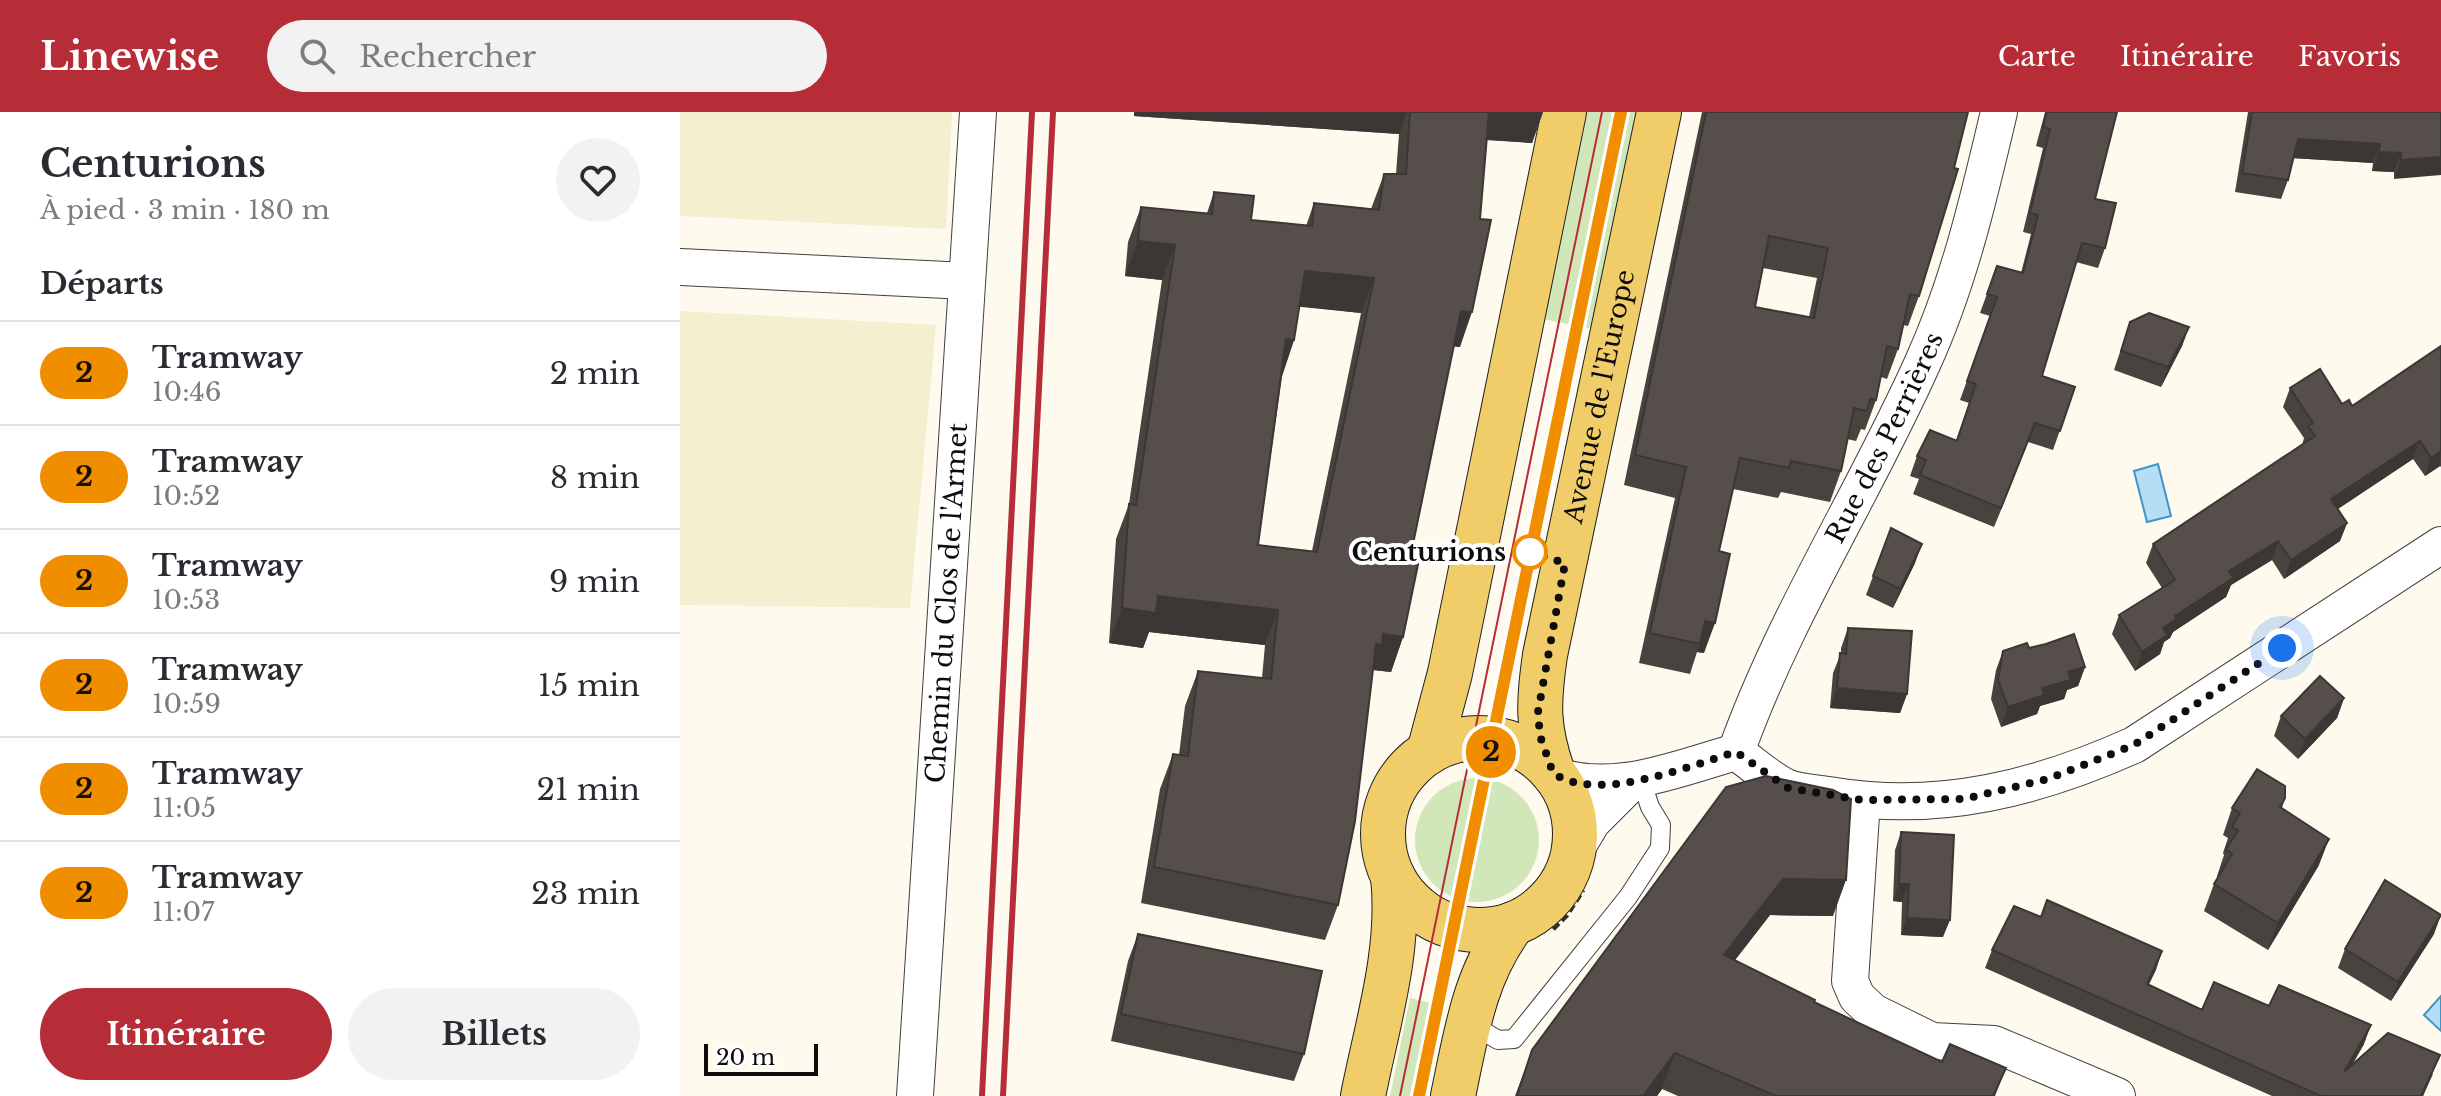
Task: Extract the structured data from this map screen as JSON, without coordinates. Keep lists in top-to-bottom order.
{
  "streets": {
    "main road": ["Avenue de l'Europe"],
    "street": ["Rue des Perrières", "Chemin du Clos de l'Armet"]
  },
  "places": ["Centurions"],
  "lines": ["tram line 2"],
  "scale_bar": "20 m",
  "page": {
    "header": "Linewise",
    "search": "Rechercher",
    "nav": ["Carte", "Itinéraire", "Favoris"],
    "heading": [
      ["Centurions", "À pied · 3 min · 180 m"],
      "Départs"
    ],
    "on_map": "2",
    "list": [
      {
        "mark": "2",
        "name": "Tramway",
        "note": "10:46",
        "value": "2 min"
      },
      {
        "mark": "2",
        "name": "Tramway",
        "note": "10:52",
        "value": "8 min"
      },
      {
        "mark": "2",
        "name": "Tramway",
        "note": "10:53",
        "value": "9 min"
      },
      {
        "mark": "2",
        "name": "Tramway",
        "note": "10:59",
        "value": "15 min"
      },
      {
        "mark": "2",
        "name": "Tramway",
        "note": "11:05",
        "value": "21 min"
      },
      {
        "mark": "2",
        "name": "Tramway",
        "note": "11:07",
        "value": "23 min"
      }
    ],
    "buttons": ["Itinéraire", "Billets"],
    "scale": "20 m"
  }
}
